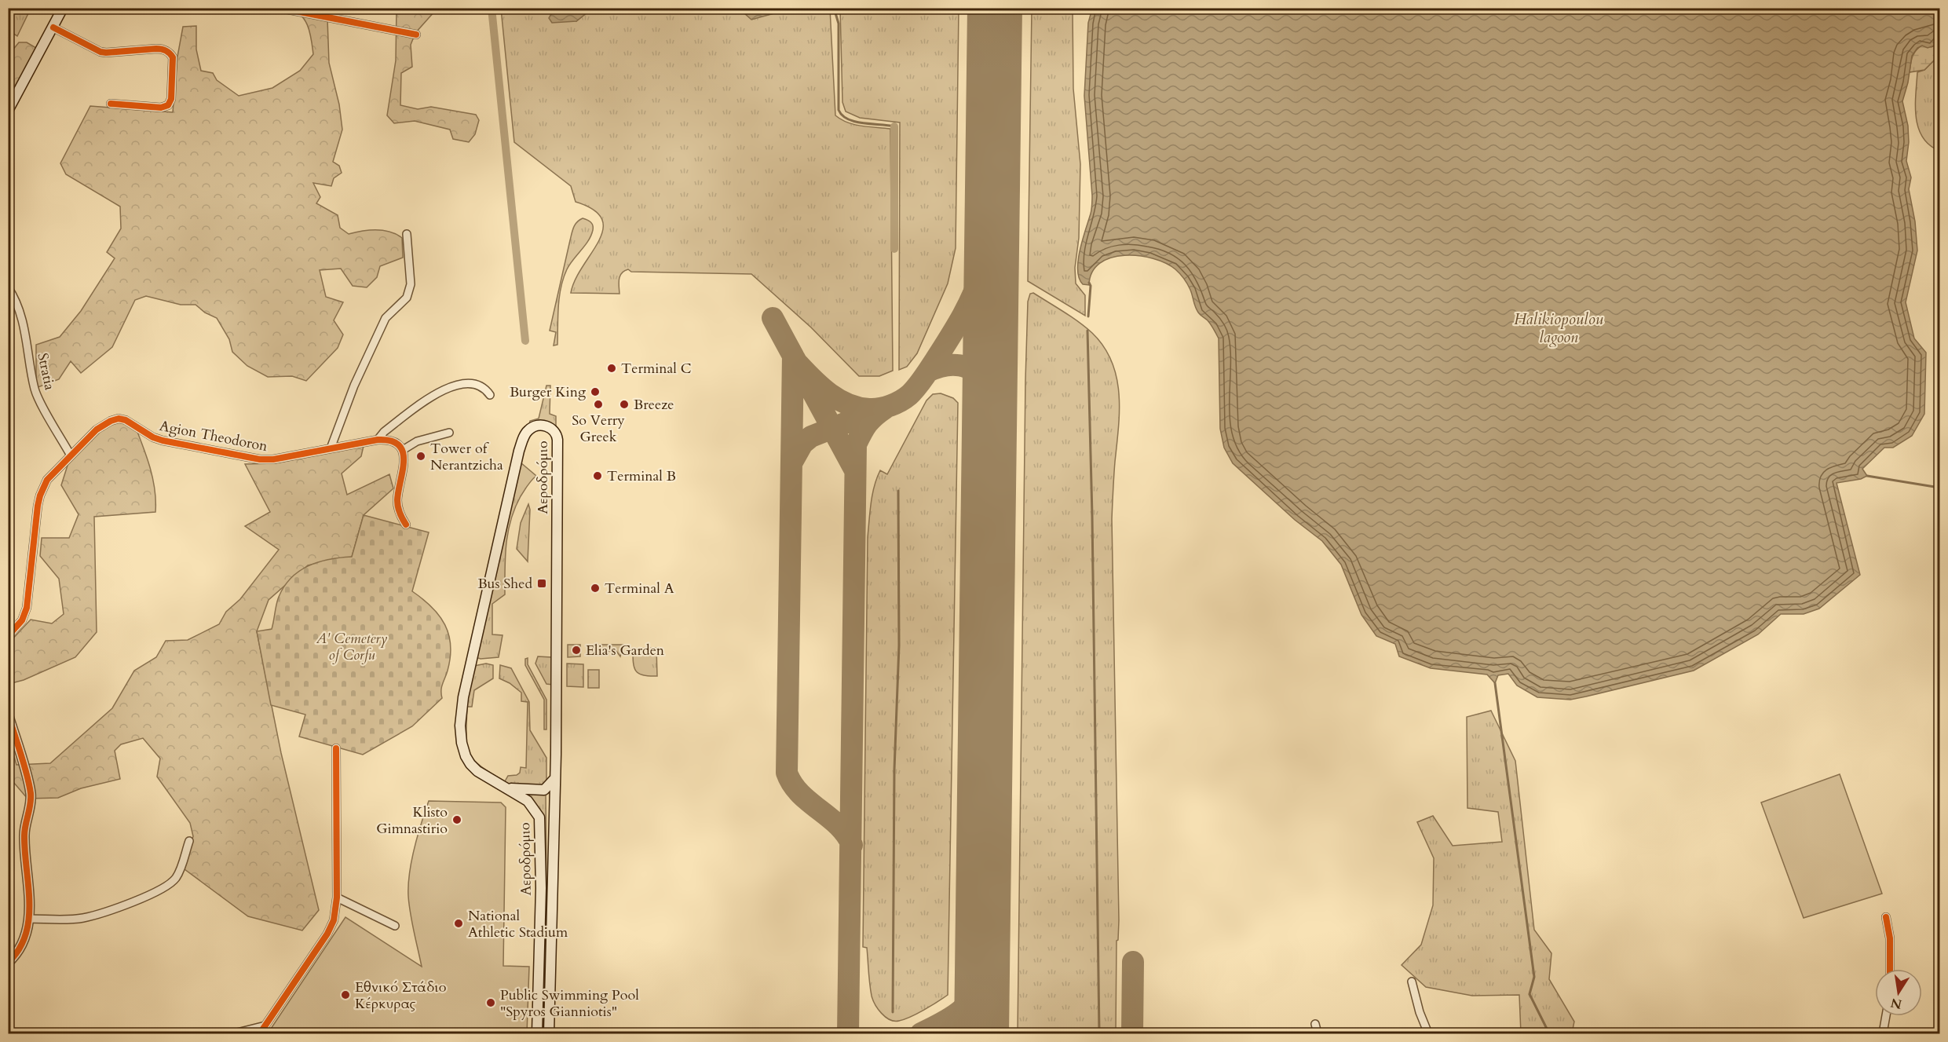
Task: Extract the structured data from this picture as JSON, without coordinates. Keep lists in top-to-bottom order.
{
  "streets": {
    "main road": ["Αεροδρόμιο"],
    "street": ["Stratia", "Agion Theodoron"]
  },
  "crossings": [
    ["Stratia", "Agion Theodoron"]
  ],
  "water": ["Halikiopoulou lagoon"],
  "parks": ["A' Cemetery of Corfu"],
  "places": {
    "other": [
      "Terminal C",
      "Burger King",
      "So Verry Greek",
      "Breeze",
      "Tower of Nerantzicha",
      "Terminal B",
      "Terminal A",
      "Elia's Garden",
      "Klisto Gimnastirio",
      "National Athletic Stadium",
      "Εθνικό Στάδιο Κέρκυρας",
      "Public Swimming Pool \"Spyros Gianniotis\""
    ],
    "transit": ["Bus Shed"]
  },
  "north": "bottom"
}
